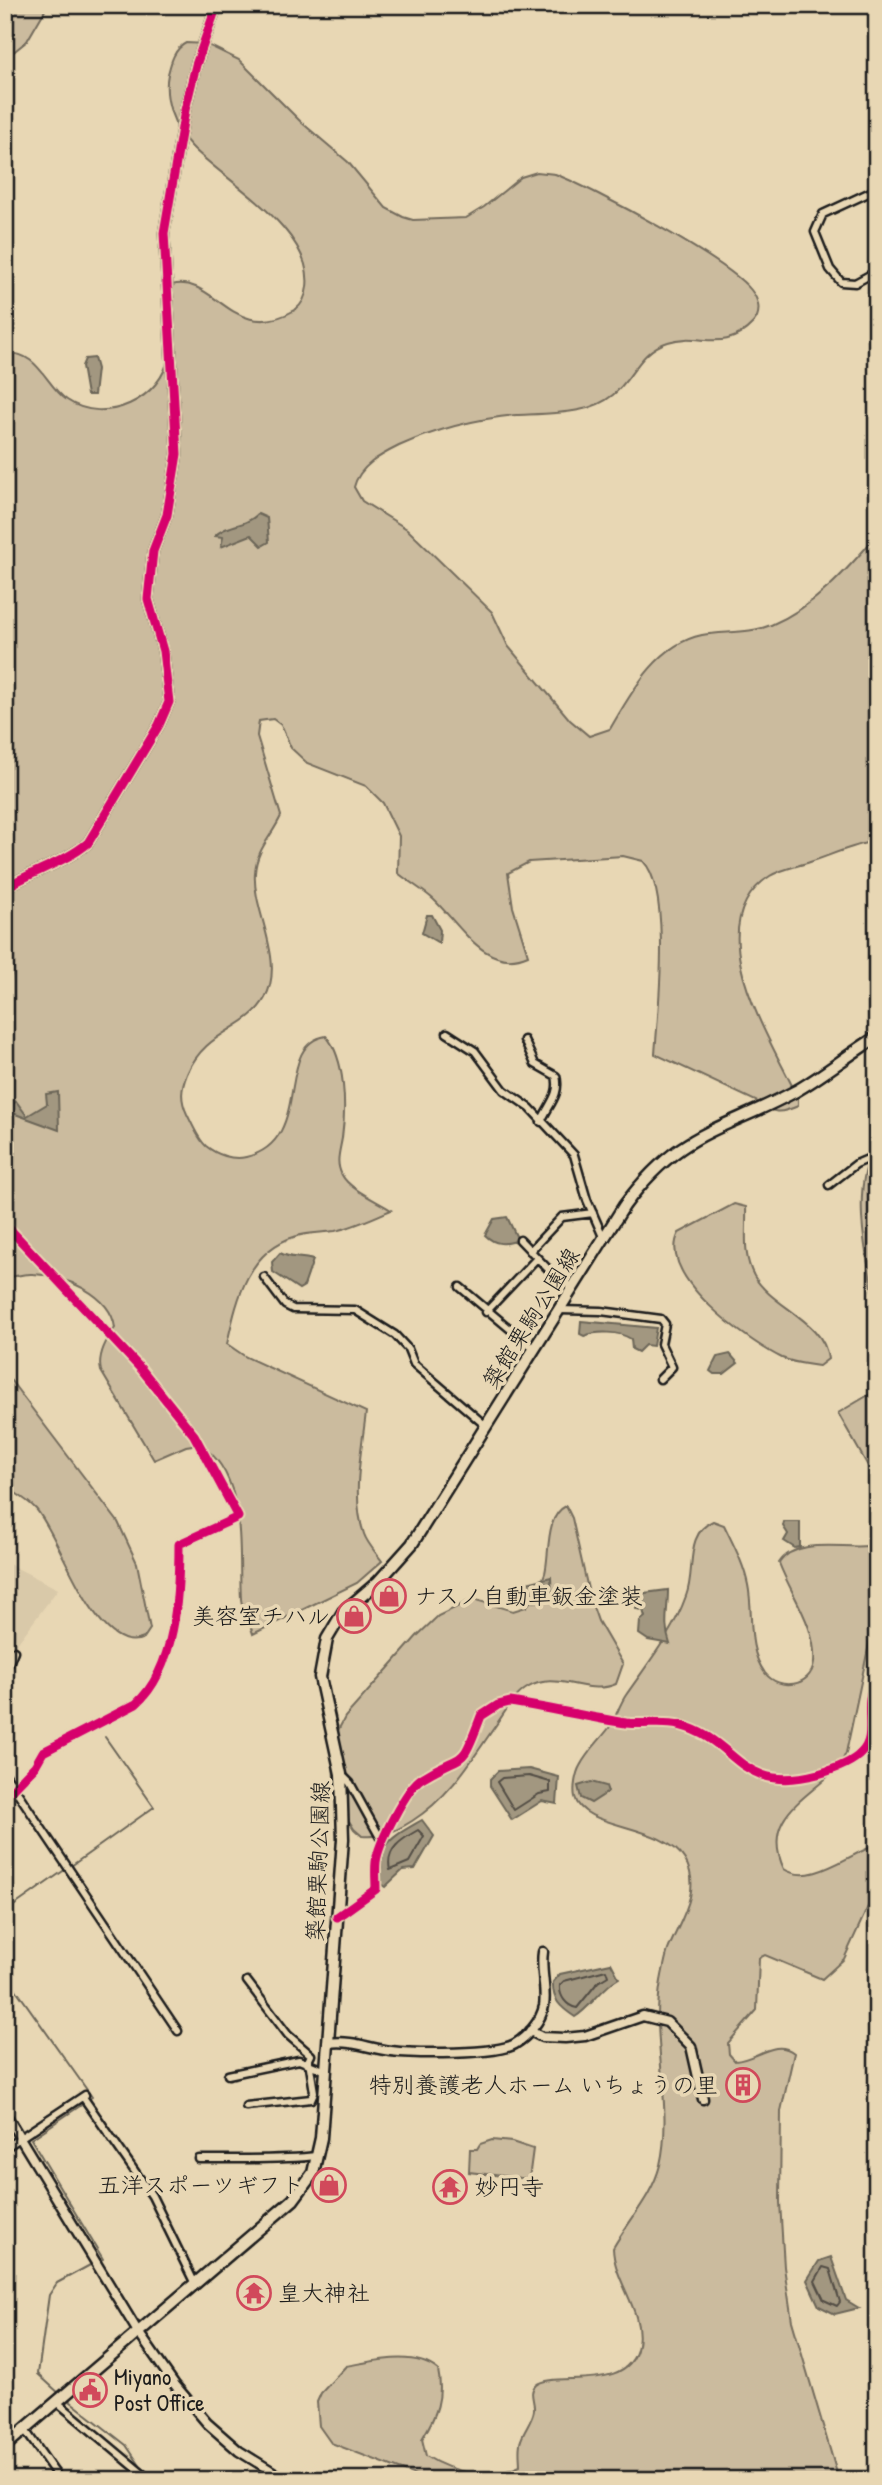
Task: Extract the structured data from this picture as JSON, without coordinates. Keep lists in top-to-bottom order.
{
  "streets": {
    "main road": ["築館栗駒公園線"]
  },
  "places": {
    "shop": ["ナスノ自動車鈑金塗装", "美容室チハル", "五洋スポーツギフト"],
    "building": ["特別養護老人ホーム いちょうの里"],
    "temple": ["妙円寺", "皇大神社"],
    "public building": ["Miyano Post Office"]
  }
}
